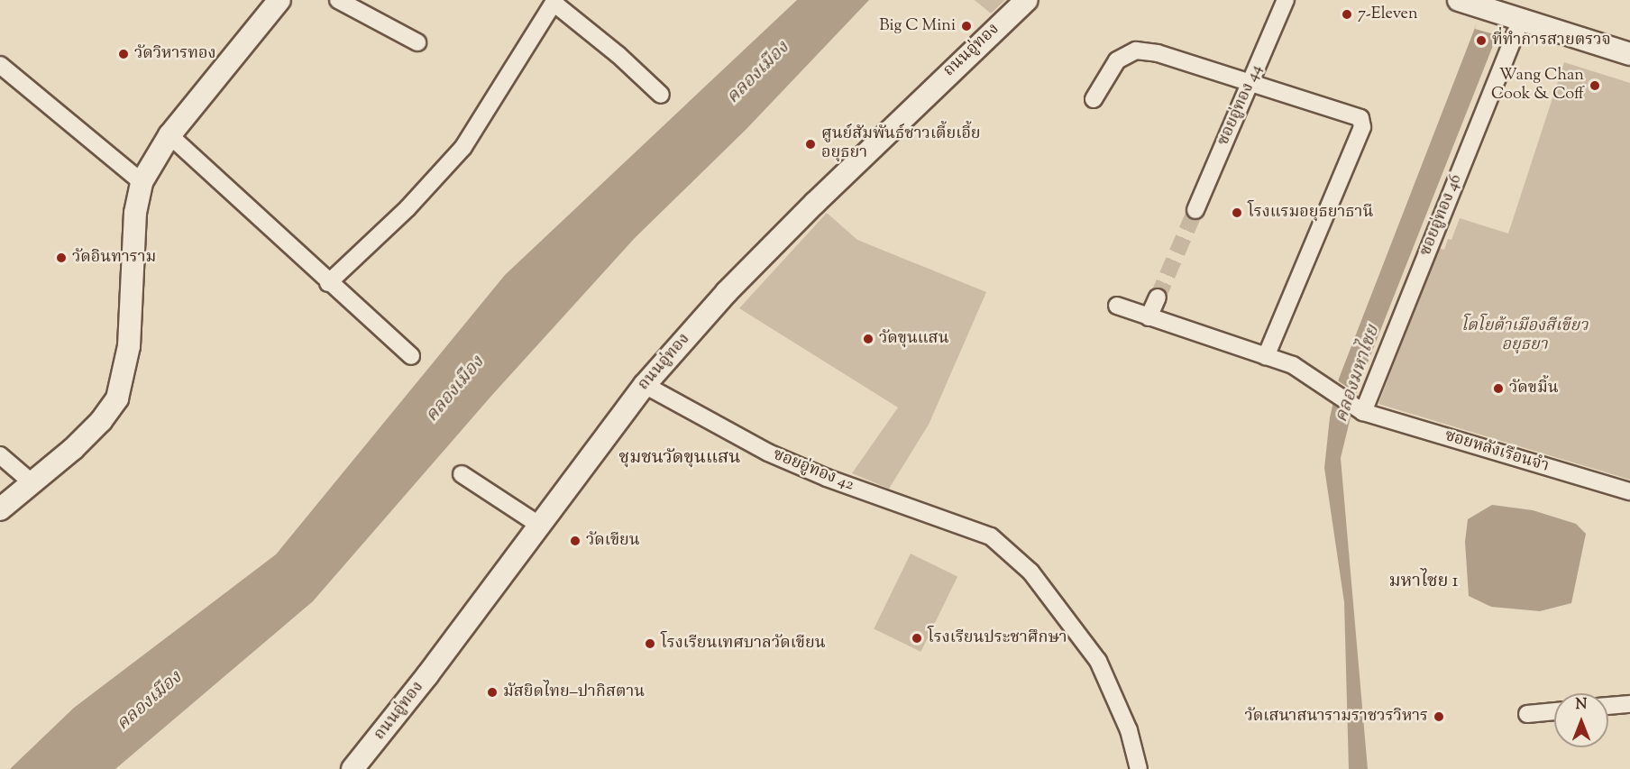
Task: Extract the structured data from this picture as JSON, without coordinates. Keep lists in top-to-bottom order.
{
  "streets": {
    "main road": ["ถนนอู่ทอง"],
    "street": [
      "ซอยอู่ทอง 44",
      "ซอยอู่ทอง 46",
      "ซอยหลังเรือนจำ",
      "ซอยอู่ทอง 42"
    ]
  },
  "crossings": [
    ["ถนนอู่ทอง", "ซอยอู่ทอง 42"],
    ["ซอยอู่ทอง 46", "ซอยหลังเรือนจำ"]
  ],
  "districts": ["ชุมชนวัดขุนแสน", "มหาไชย 1"],
  "water": ["คลองเมือง", "คลองมหาไชย"],
  "parks": ["โตโยต้าเมืองสีเขียว อยุธยา"],
  "places": [
    "7-Eleven",
    "Big C Mini",
    "ที่ทำการสายตรวจ",
    "วัดวิหารทอง",
    "Wang Chan Cook & Coff",
    "ศูนย์สัมพันธ์ชาวเตี้ยเอี้ย อยุธยา",
    "โรงแรมอยุธยาธานี",
    "วัดอินทาราม",
    "วัดขุนแสน",
    "วัดขมิ้น",
    "วัดเขียน",
    "โรงเรียนประชาศึกษา",
    "โรงเรียนเทศบาลวัดเขียน",
    "มัสยิดไทย–ปากิสตาน",
    "วัดเสนาสนารามราชวรวิหาร"
  ],
  "north": "top"
}
